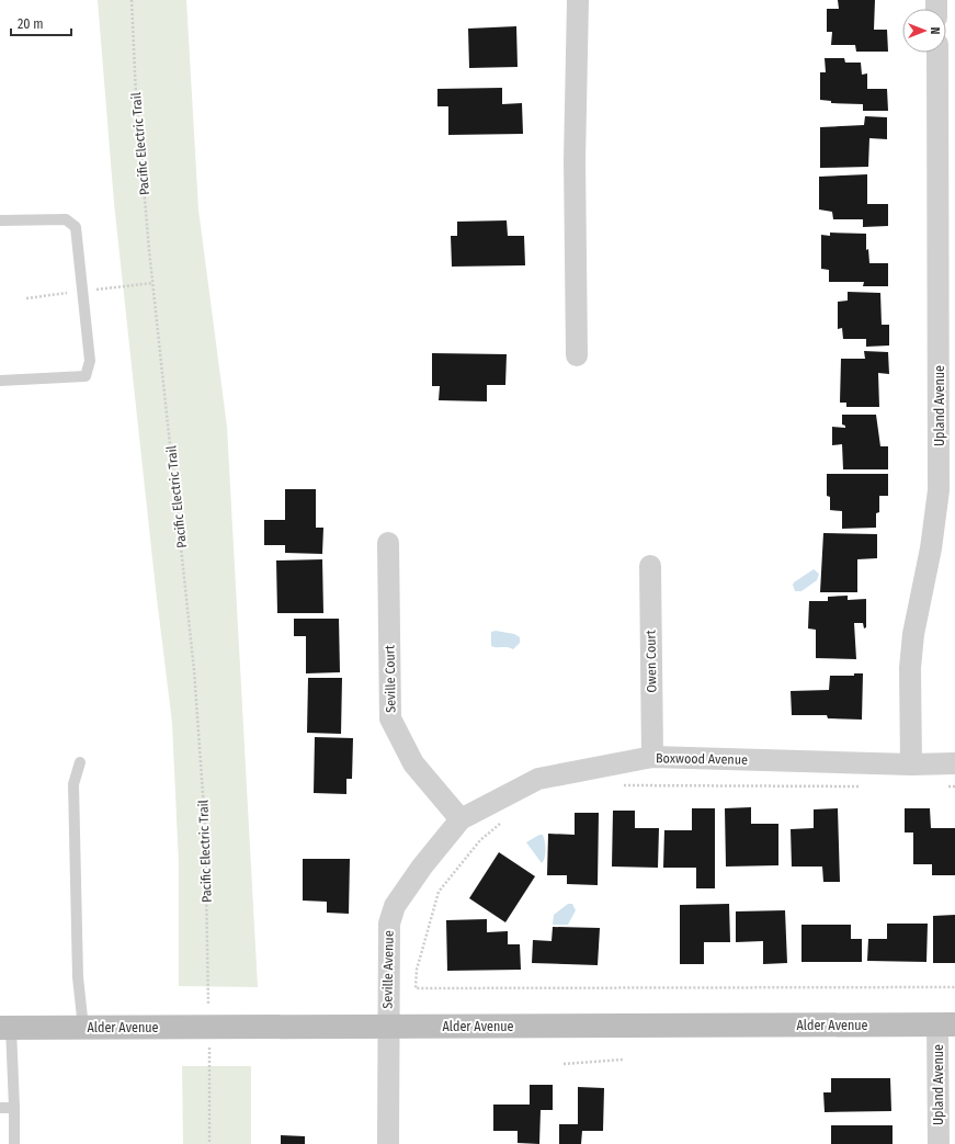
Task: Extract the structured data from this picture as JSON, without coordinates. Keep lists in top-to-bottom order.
{
  "streets": {
    "main road": ["Alder Avenue"],
    "street": [
      "Upland Avenue",
      "Owen Court",
      "Seville Court",
      "Boxwood Avenue",
      "Seville Avenue"
    ],
    "path": ["Pacific Electric Trail"]
  },
  "crossings": [
    ["Upland Avenue", "Boxwood Avenue"],
    ["Upland Avenue", "Alder Avenue"],
    ["Owen Court", "Boxwood Avenue"],
    ["Seville Court", "Boxwood Avenue"],
    ["Seville Court", "Seville Avenue"],
    ["Boxwood Avenue", "Seville Avenue"],
    ["Seville Avenue", "Alder Avenue"]
  ],
  "scale_bar": "20 m",
  "north": "right"
}
